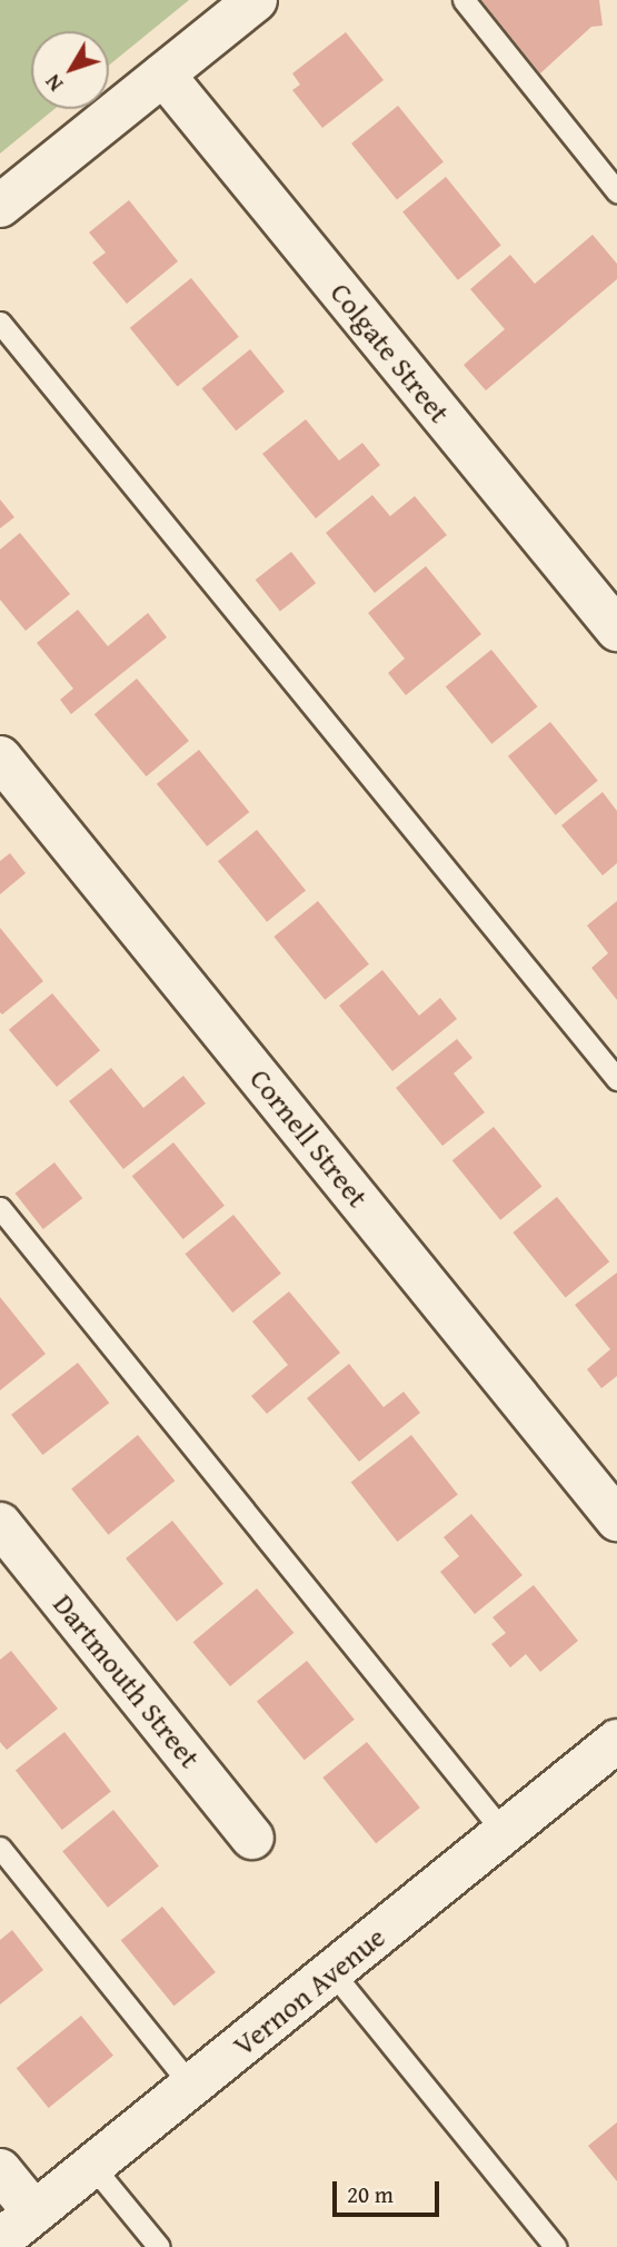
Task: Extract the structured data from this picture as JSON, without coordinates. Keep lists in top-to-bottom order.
{
  "streets": {
    "street": [
      "Colgate Street",
      "Cornell Street",
      "Dartmouth Street",
      "Vernon Avenue"
    ]
  },
  "scale_bar": "20 m",
  "north": "bottom left"
}
